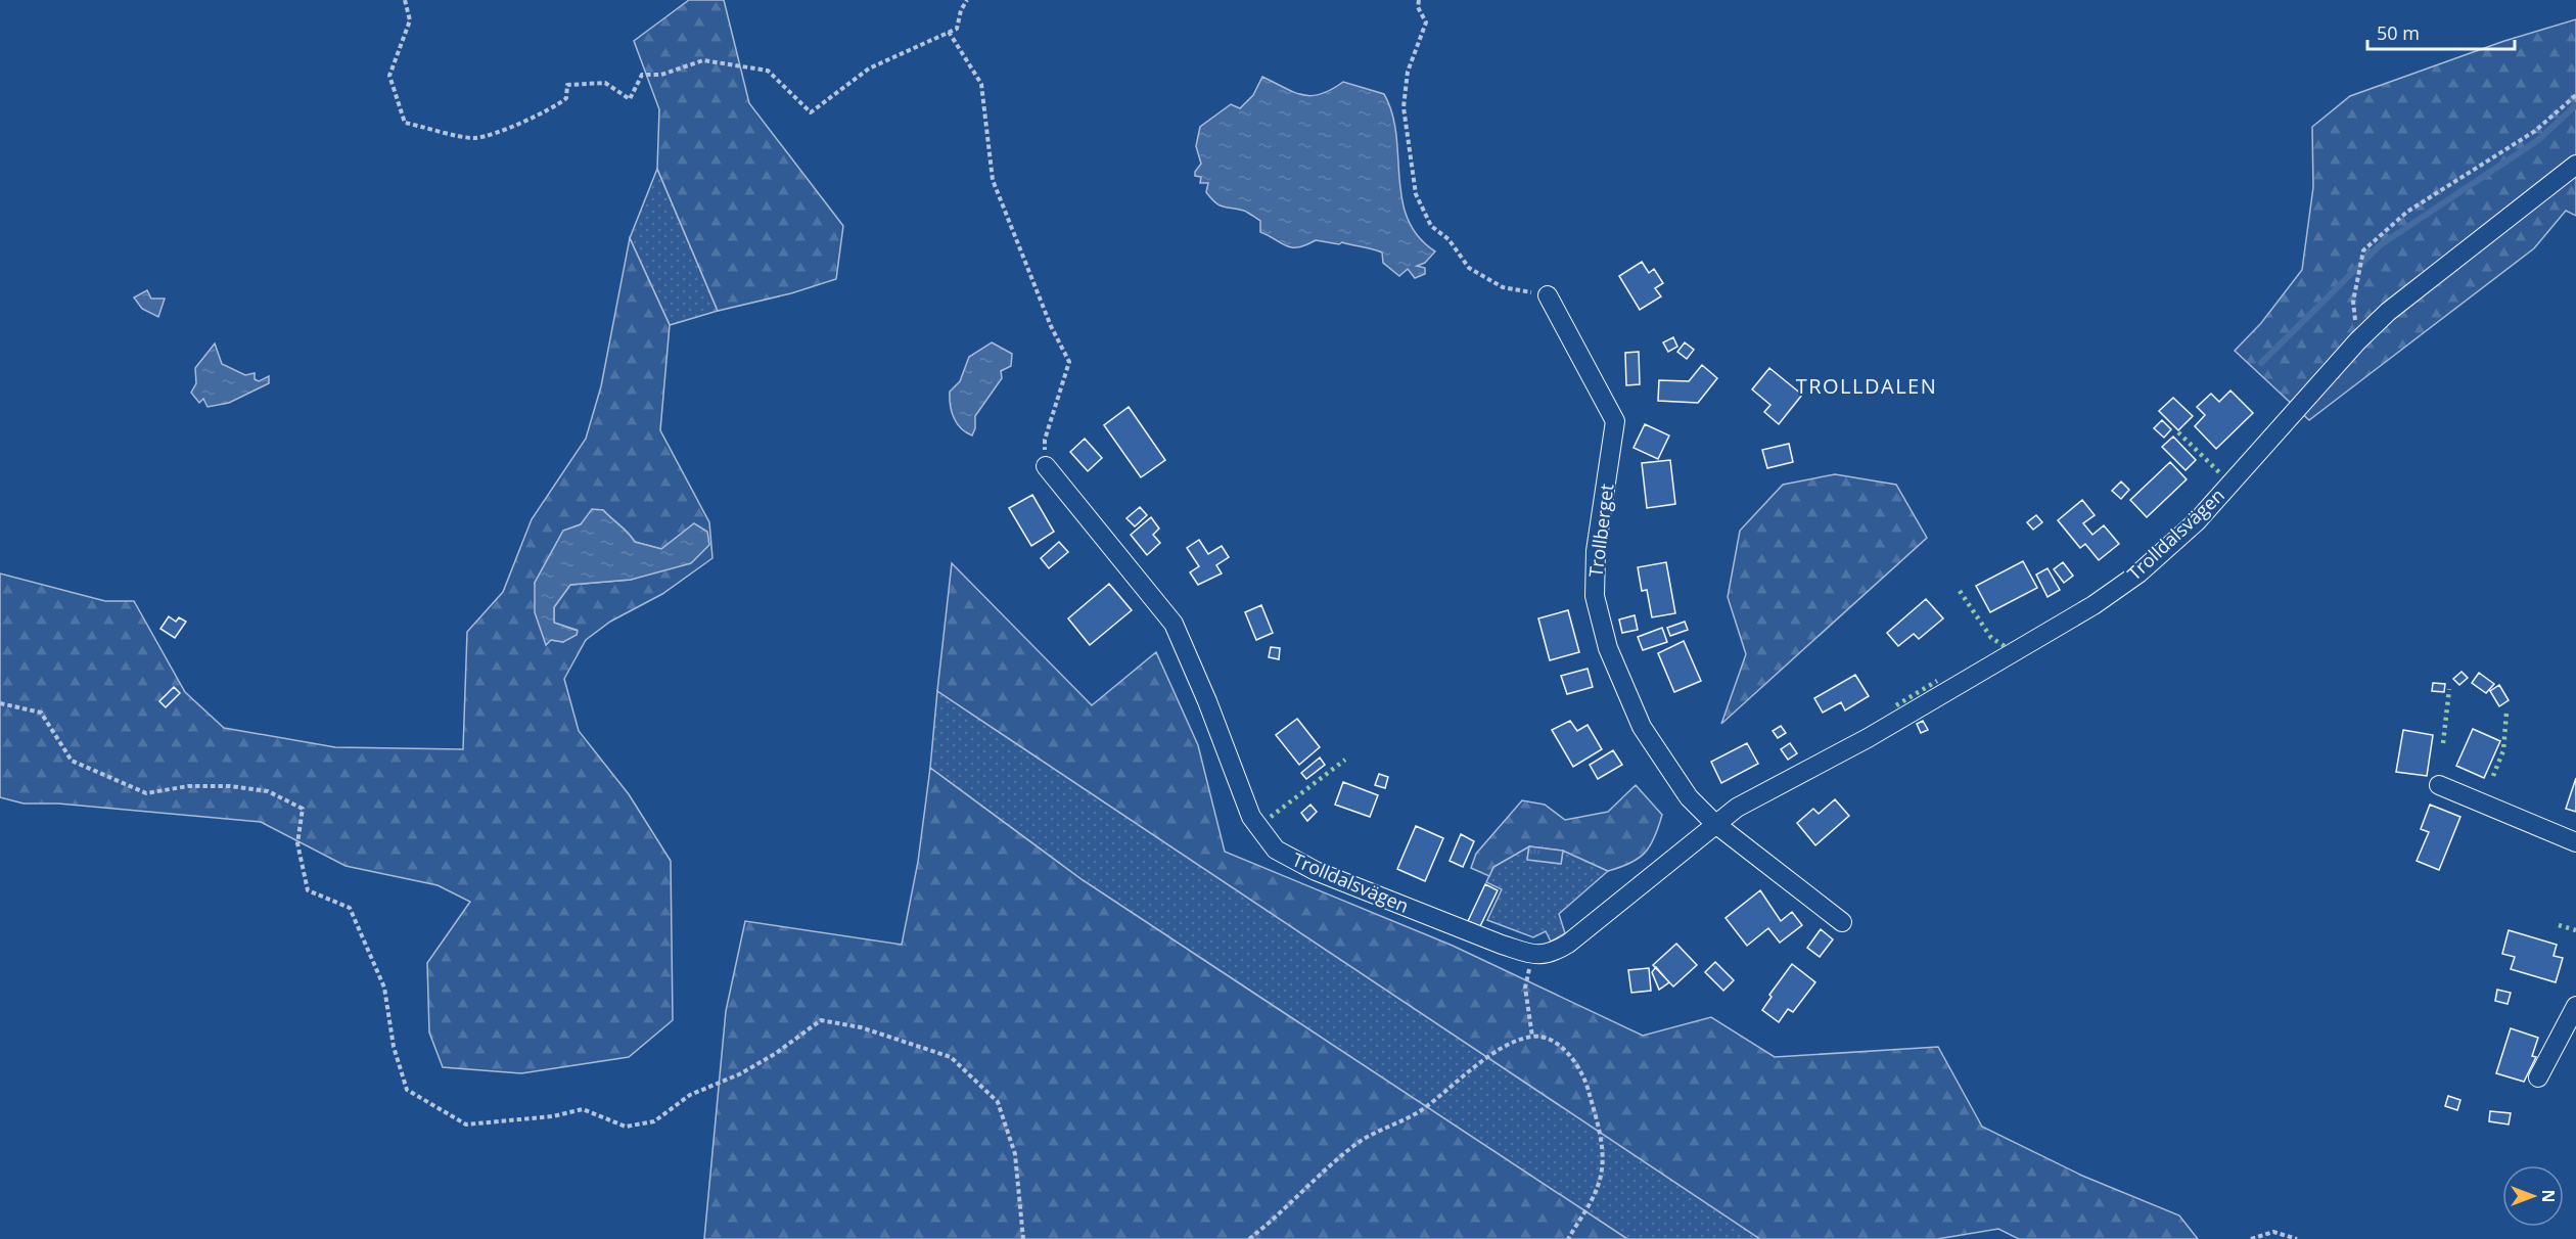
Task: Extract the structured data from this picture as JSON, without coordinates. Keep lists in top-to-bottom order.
{
  "streets": {
    "street": ["Trollberget", "Trolldalsvägen"]
  },
  "crossings": [
    ["Trollberget", "Trolldalsvägen"]
  ],
  "districts": ["TROLLDALEN"],
  "scale_bar": "50 m",
  "north": "right"
}
